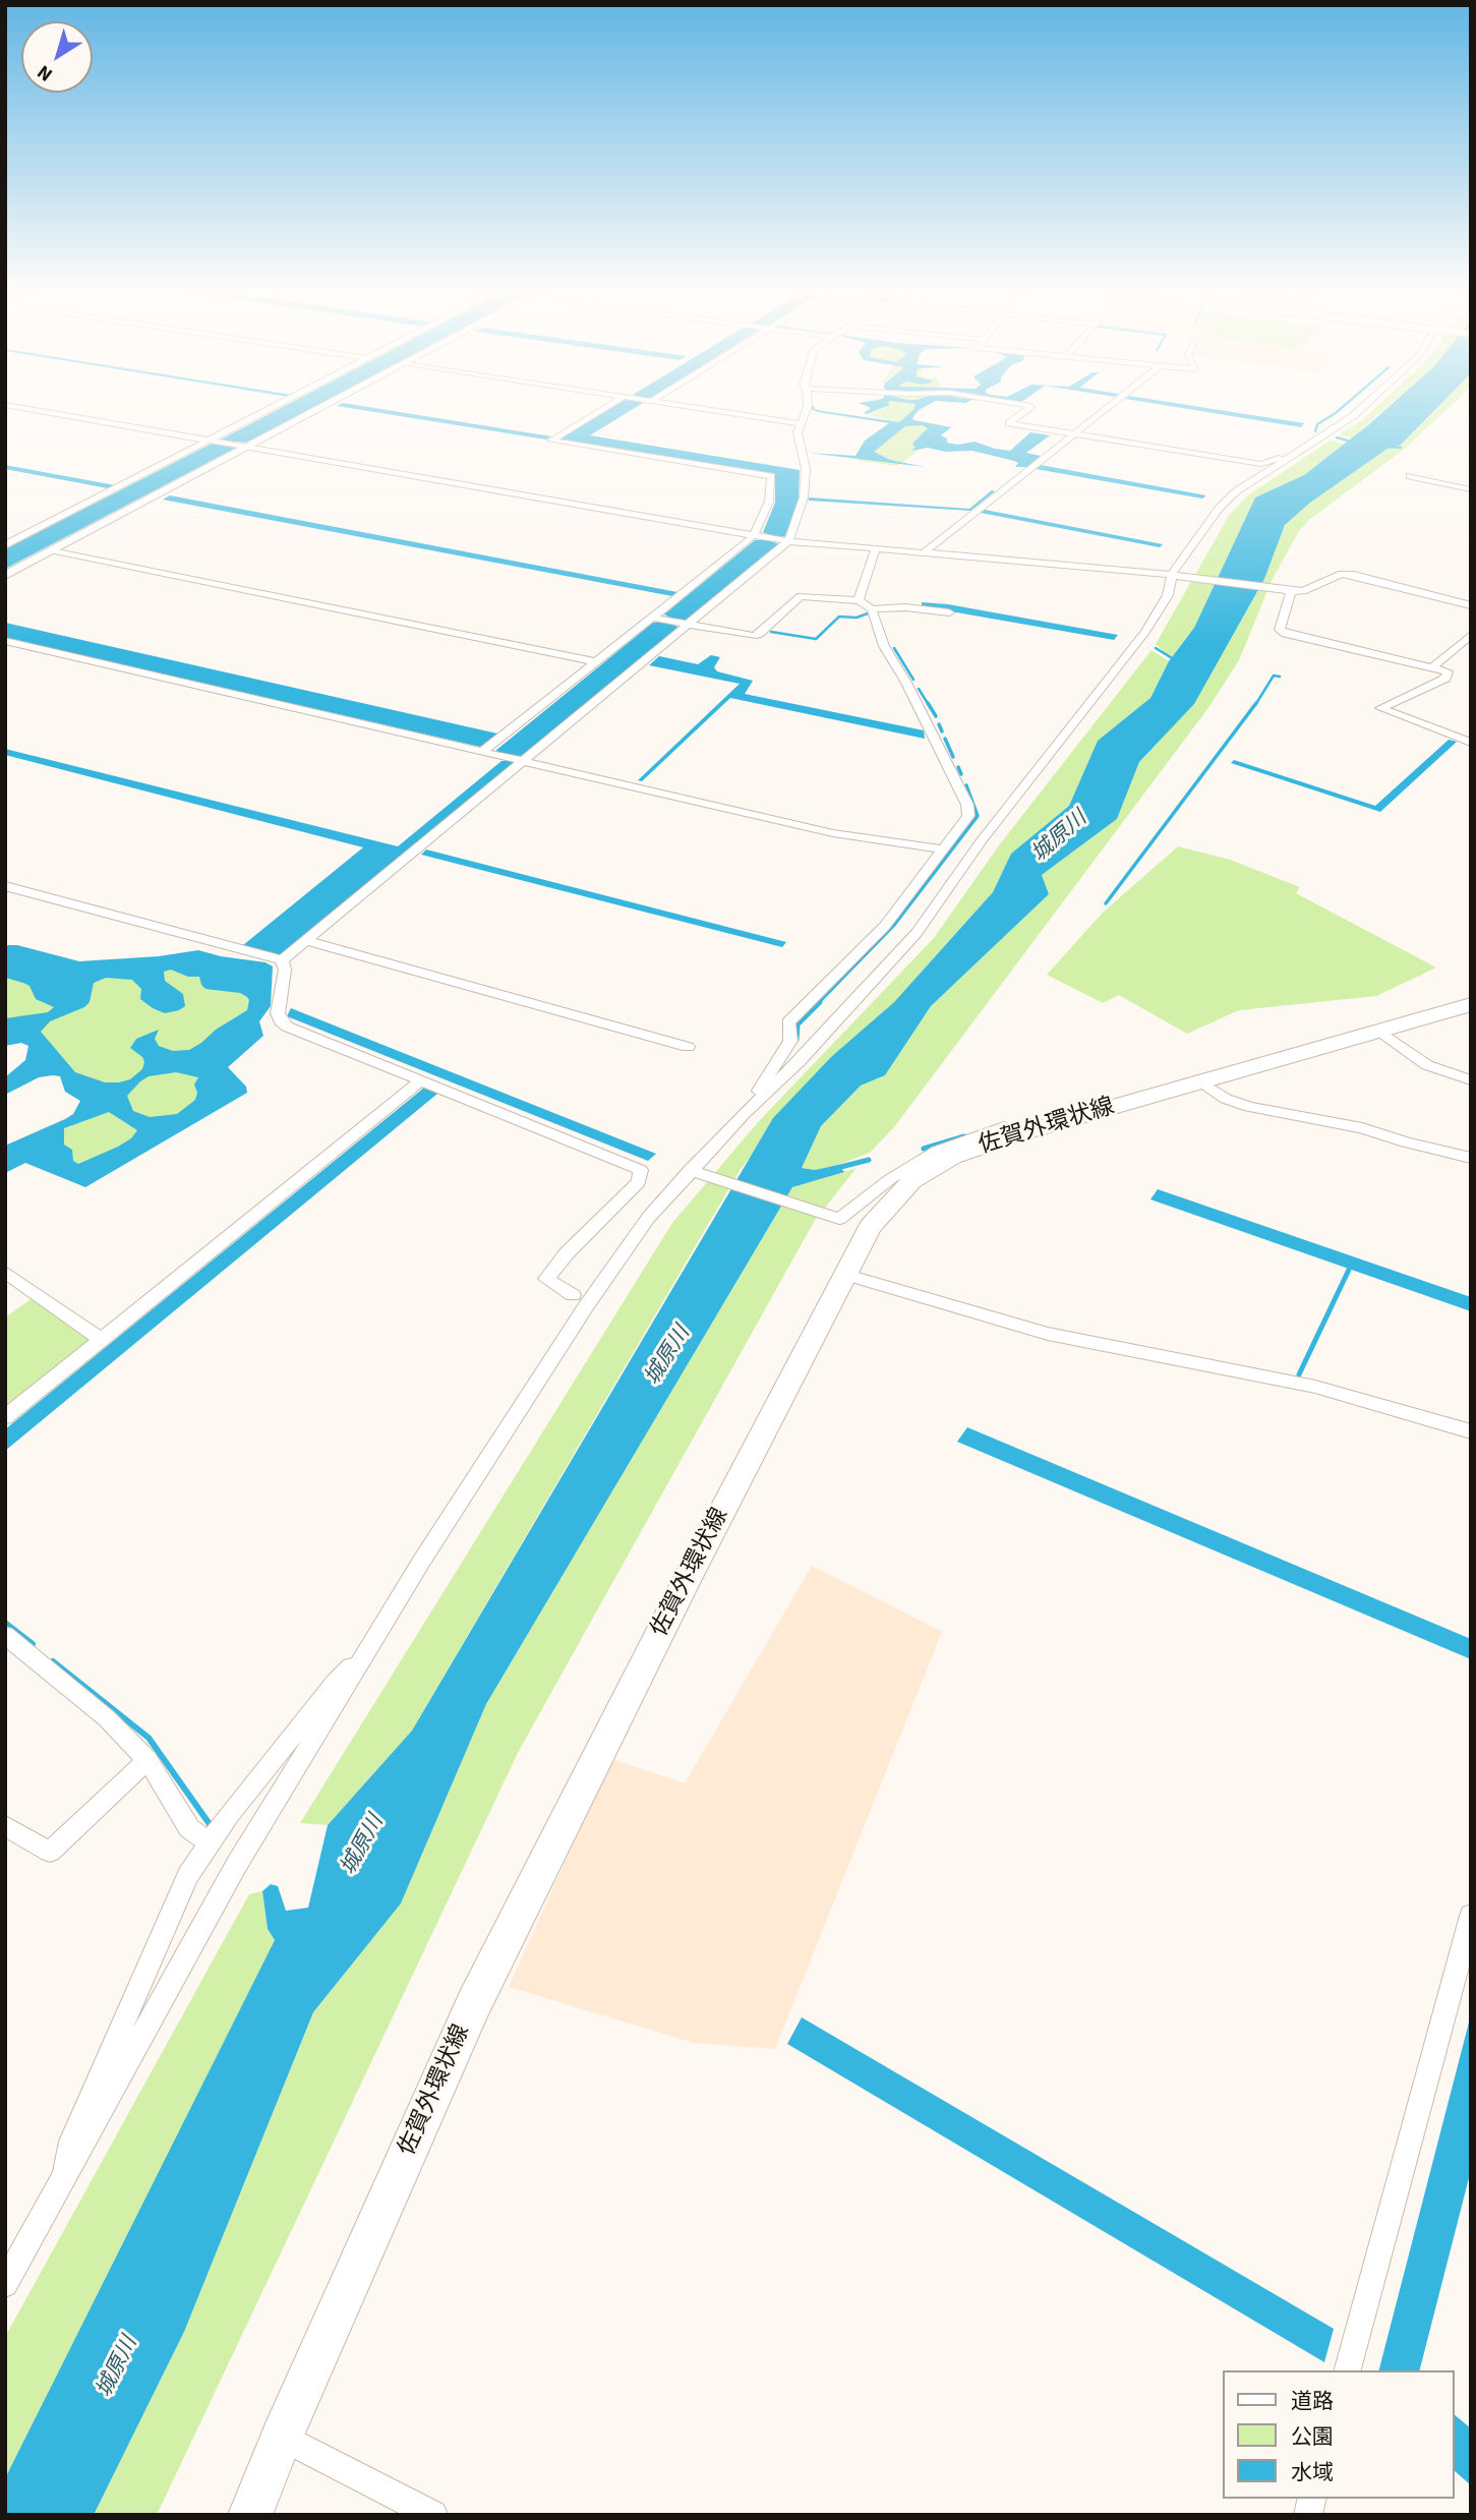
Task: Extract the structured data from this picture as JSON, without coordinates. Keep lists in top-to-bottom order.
{
  "streets": {
    "main road": ["佐賀外環状線"]
  },
  "water": ["城原川"],
  "legend": ["道路", "公園", "水域"],
  "north": "bottom left"
}
